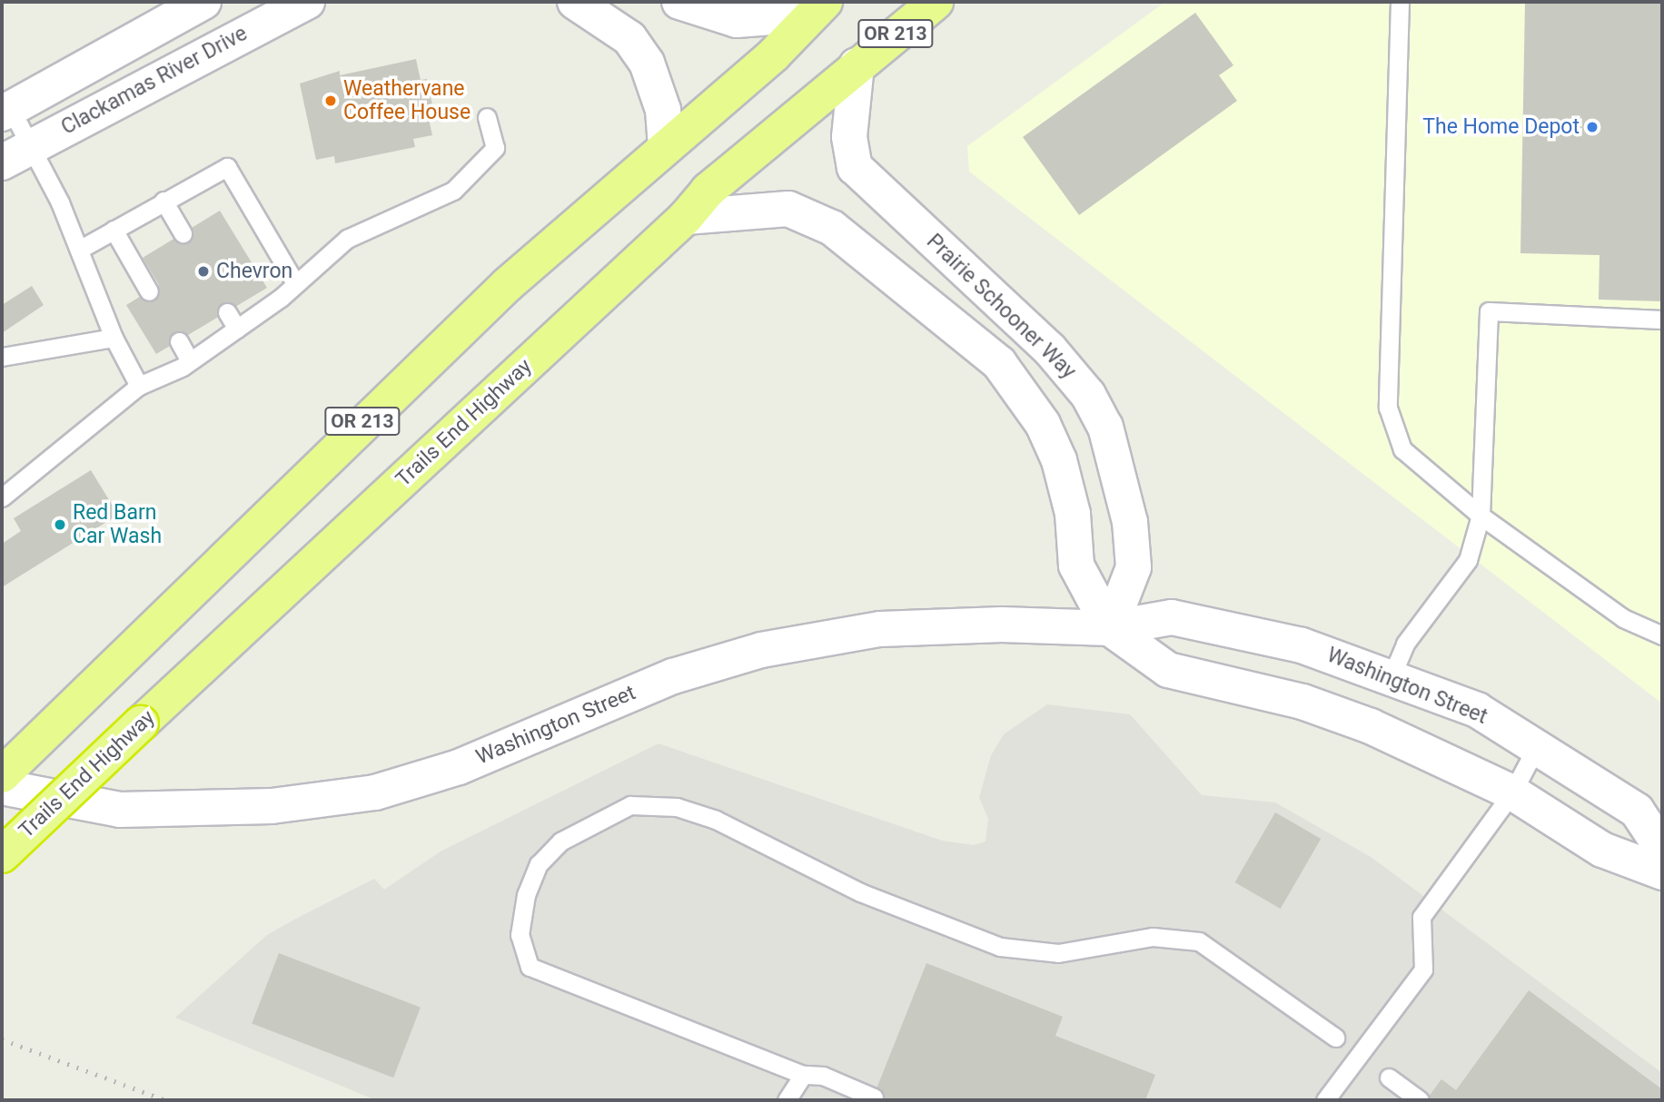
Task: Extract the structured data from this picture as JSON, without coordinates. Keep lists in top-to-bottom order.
{
  "streets": {
    "highway": ["OR 213", "Trails End Highway"],
    "main road": ["Clackamas River Drive", "Prairie Schooner Way", "Washington Street"]
  },
  "crossings": [
    ["Prairie Schooner Way", "Trails End Highway"],
    ["Prairie Schooner Way", "Washington Street"]
  ],
  "places": [
    "Weathervane Coffee House",
    "The Home Depot",
    "Chevron",
    "Red Barn Car Wash"
  ]
}
